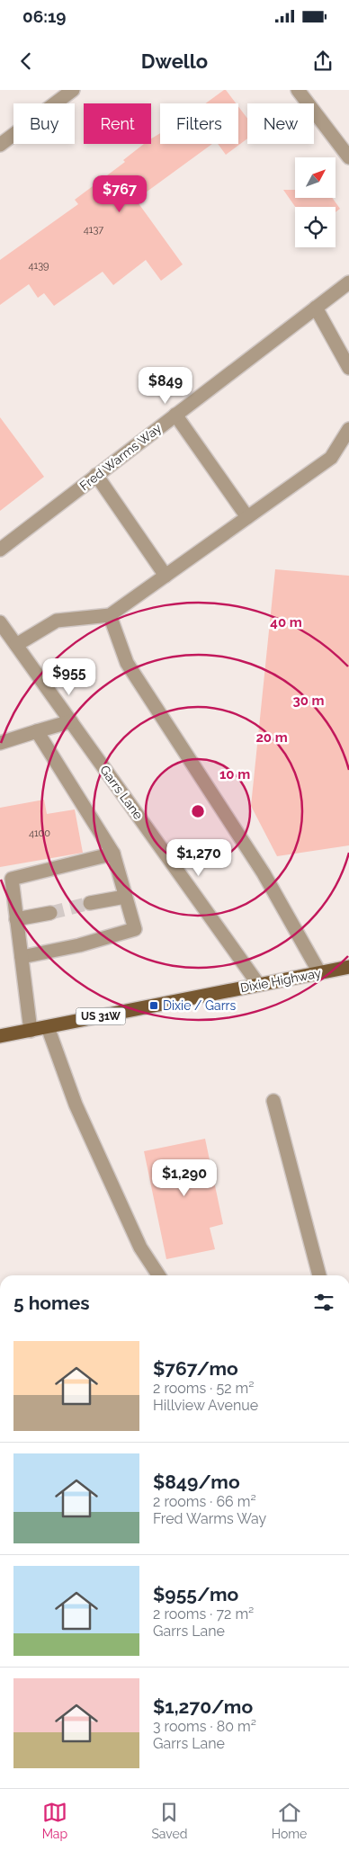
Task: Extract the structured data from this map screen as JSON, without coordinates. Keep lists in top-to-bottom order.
{
  "streets": {
    "main road": ["Dixie Highway", "US 31W"],
    "street": ["Fred Warms Way", "Garrs Lane"]
  },
  "crossings": [
    ["Garrs Lane", "Dixie Highway"]
  ],
  "places": {
    "transit": ["Dixie / Garrs"]
  },
  "house_numbers": ["4137", "4139", "4100"],
  "north": "top right",
  "page": {
    "status": "06:19",
    "header": "Dwello",
    "chip": [
      "Buy",
      "Rent",
      "Filters",
      "New"
    ],
    "price": [
      "$767",
      "$849",
      "$955",
      "$1,270",
      "$1,290"
    ],
    "heading": "5 homes",
    "list": [
      {
        "name": "$767/mo",
        "note": "2 rooms · 52 m² · Hillview Avenue"
      },
      {
        "name": "$849/mo",
        "note": "2 rooms · 66 m² · Fred Warms Way"
      },
      {
        "name": "$955/mo",
        "note": "2 rooms · 72 m² · Garrs Lane"
      },
      {
        "name": "$1,270/mo",
        "note": "3 rooms · 80 m² · Garrs Lane"
      }
    ],
    "tabs": ["Map", "Saved", "Home"]
  },
  "rings": [
    "40 m",
    "30 m",
    "20 m",
    "10 m"
  ]
}
